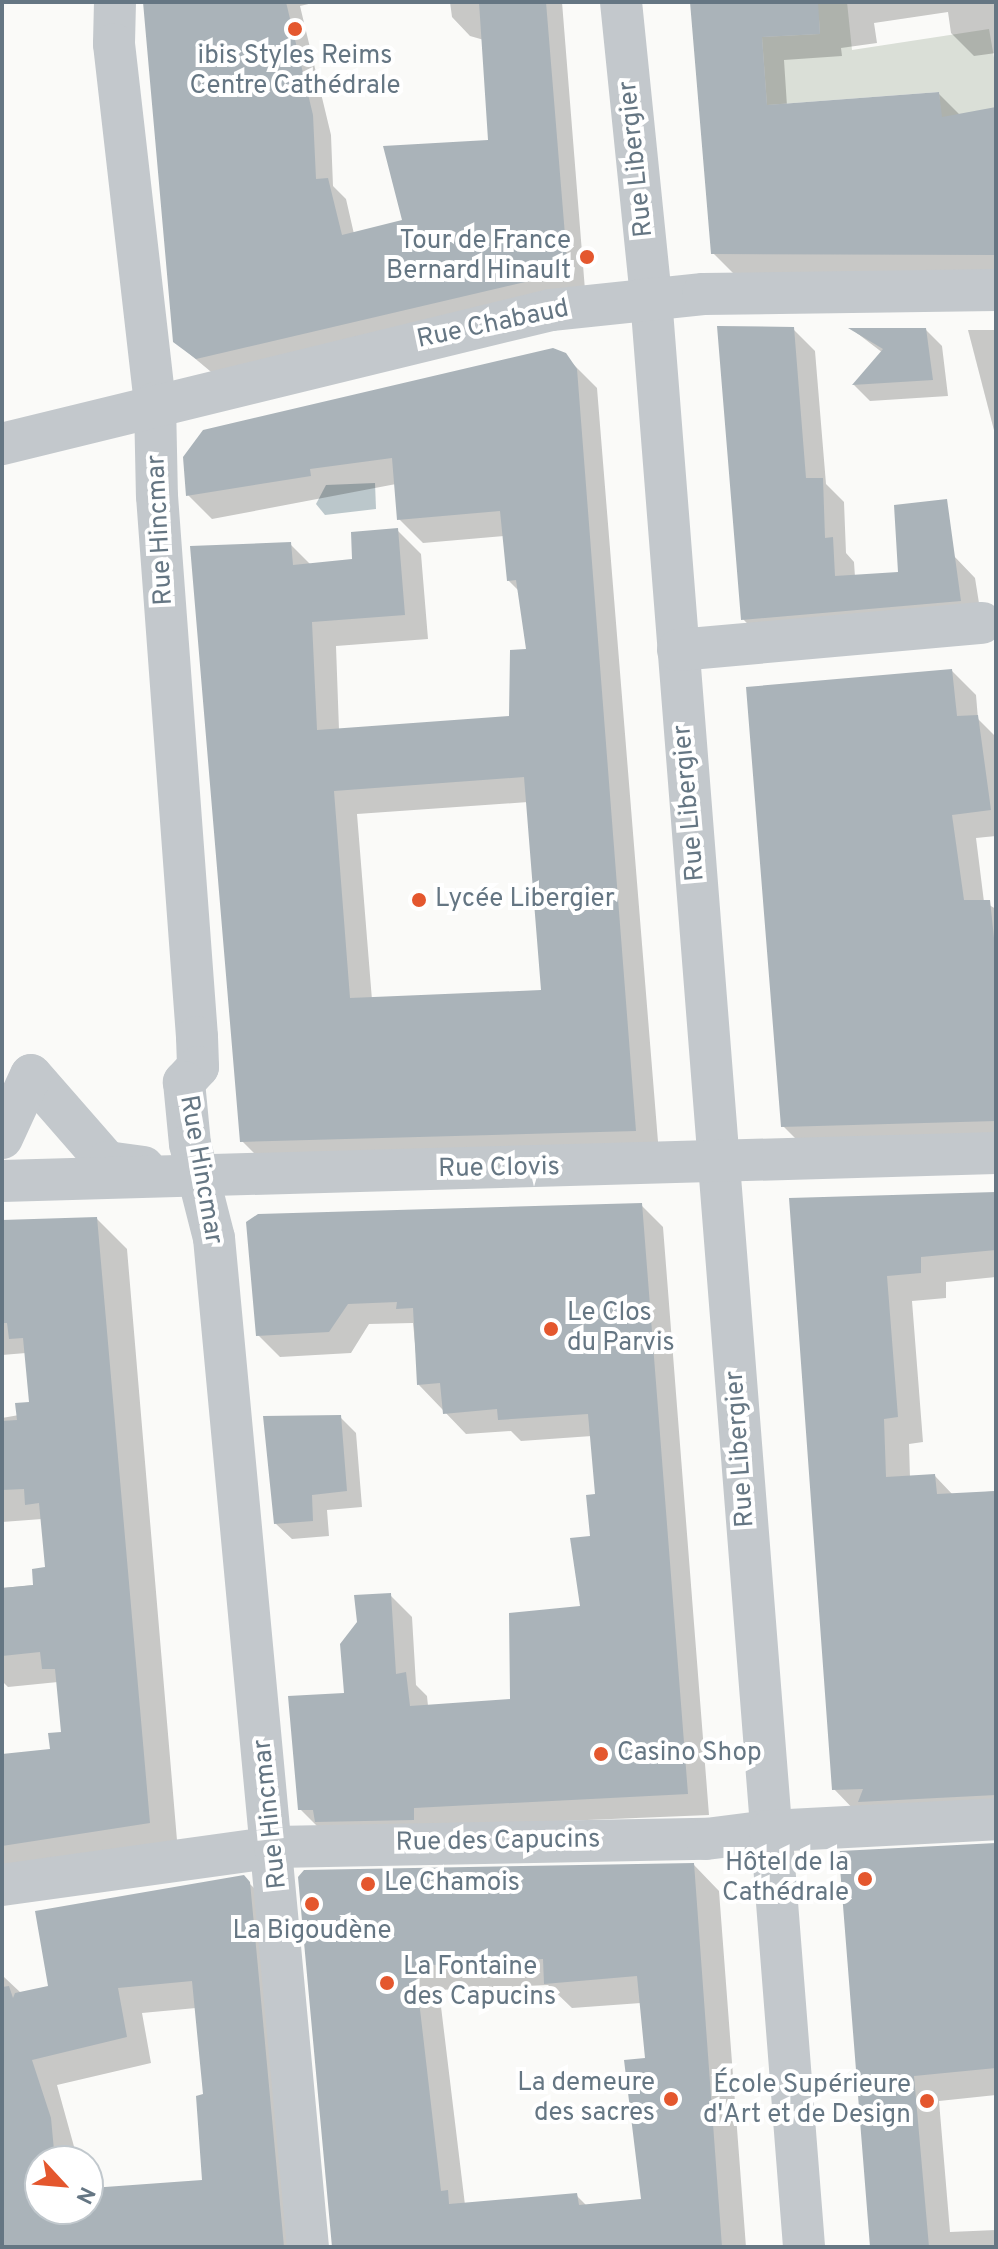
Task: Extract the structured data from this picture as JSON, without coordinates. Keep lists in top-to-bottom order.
{
  "streets": {
    "street": [
      "Rue Libergier",
      "Rue Chabaud",
      "Rue Hincmar",
      "Rue Clovis",
      "Rue des Capucins"
    ]
  },
  "crossings": [
    ["Rue Libergier", "Rue Chabaud"],
    ["Rue Libergier", "Rue Clovis"],
    ["Rue Libergier", "Rue des Capucins"],
    ["Rue Chabaud", "Rue Hincmar"],
    ["Rue Hincmar", "Rue Clovis"],
    ["Rue Hincmar", "Rue des Capucins"]
  ],
  "places": [
    "ibis Styles Reims Centre Cathédrale",
    "Tour de France Bernard Hinault",
    "Lycée Libergier",
    "Le Clos du Parvis",
    "Casino Shop",
    "Hôtel de la Cathédrale",
    "Le Chamois",
    "La Bigoudène",
    "La Fontaine des Capucins",
    "La demeure des sacres",
    "École Supérieure d'Art et de Design"
  ],
  "north": "bottom right"
}
